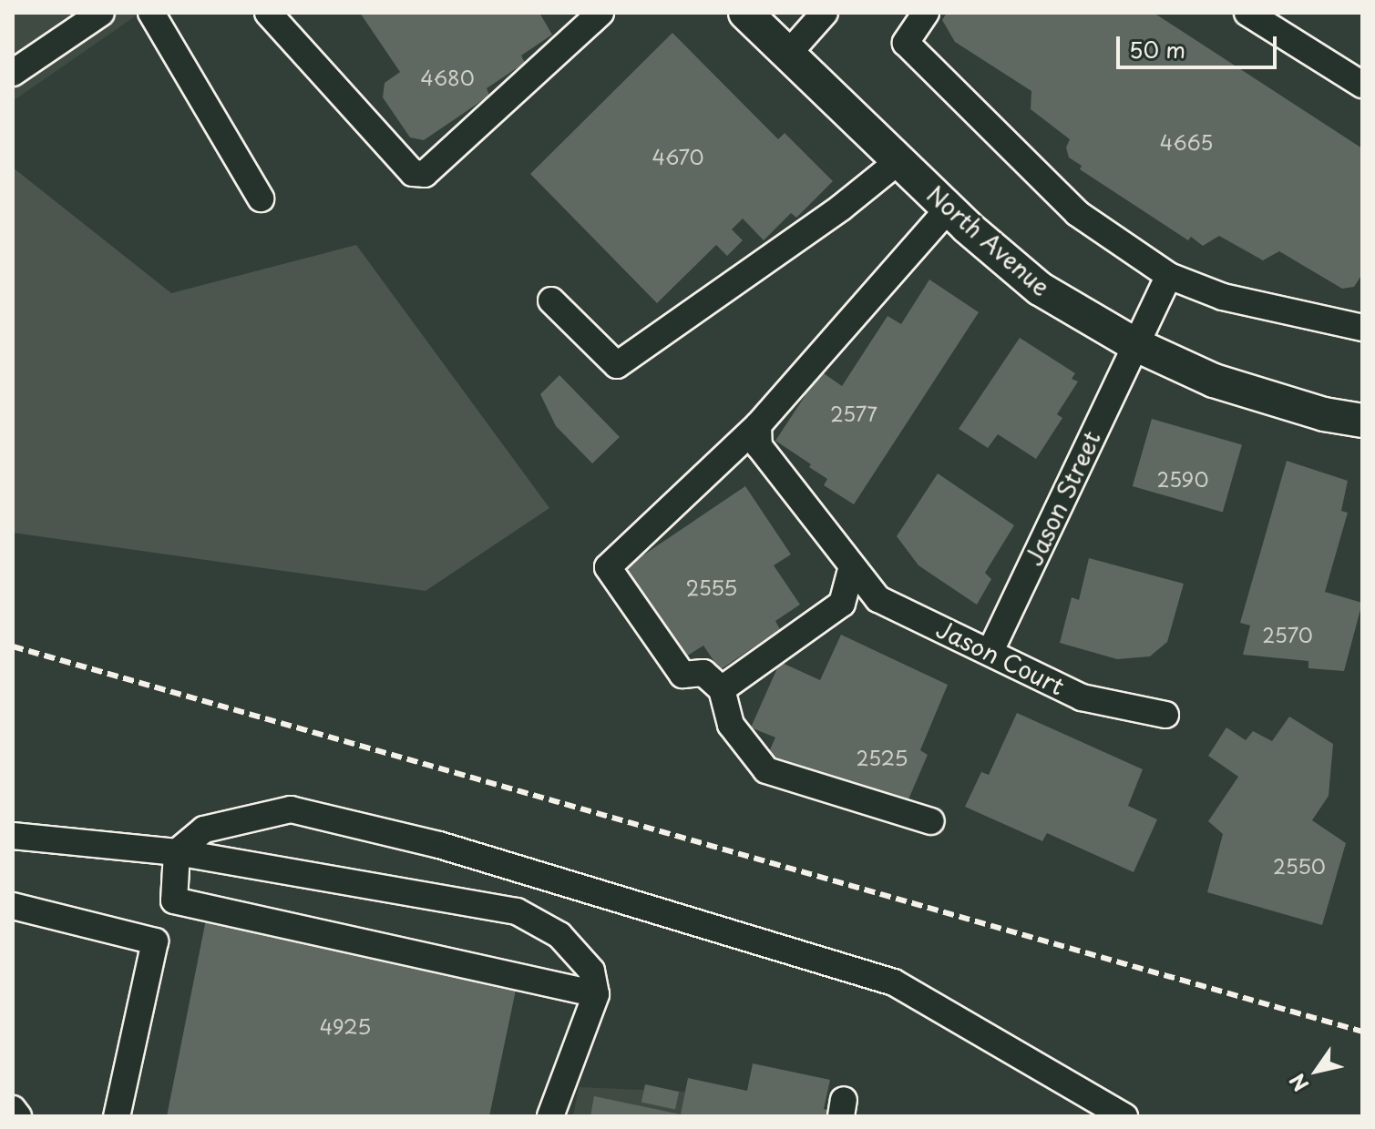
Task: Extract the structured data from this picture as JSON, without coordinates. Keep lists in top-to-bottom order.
{
  "streets": {
    "main road": ["North Avenue"],
    "street": ["Jason Street", "Jason Court"]
  },
  "crossings": [
    ["North Avenue", "Jason Street"],
    ["Jason Street", "Jason Court"]
  ],
  "house_numbers": [
    "4680",
    "4665",
    "4670",
    "2577",
    "2590",
    "2555",
    "2570",
    "2525",
    "2550",
    "4925"
  ],
  "scale_bar": "50 m",
  "north": "bottom left"
}
